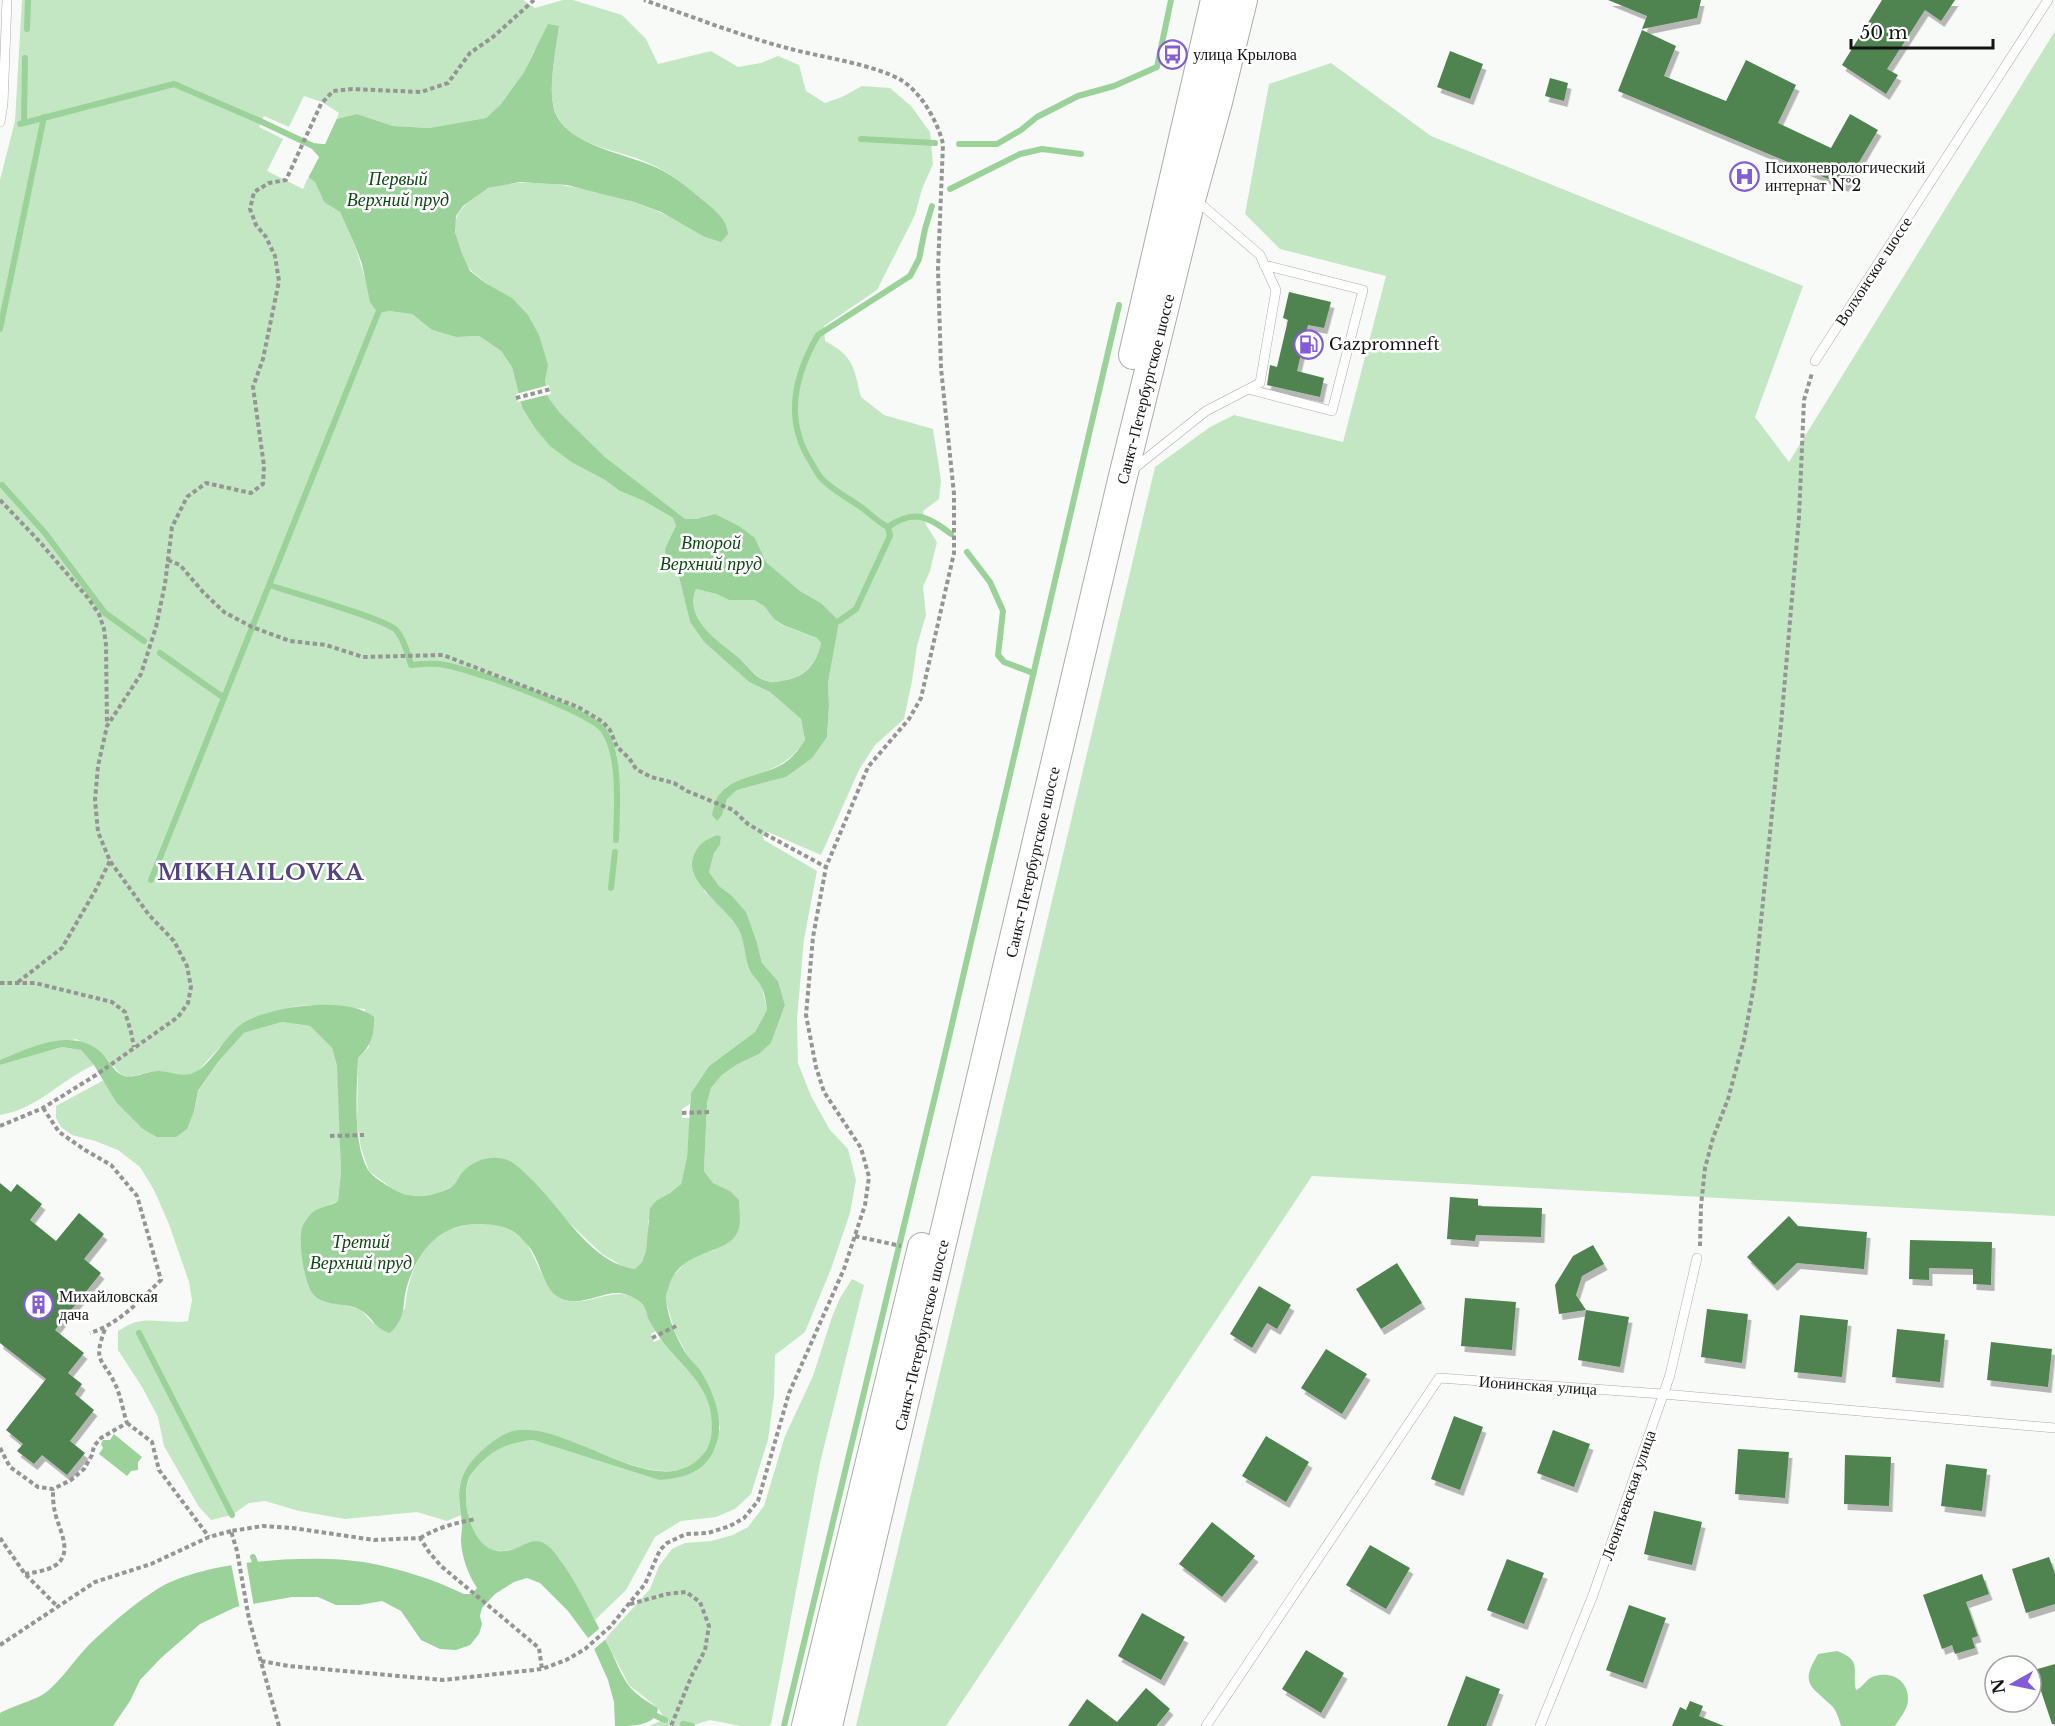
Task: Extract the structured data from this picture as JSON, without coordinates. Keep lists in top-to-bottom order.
{
  "streets": {
    "main road": ["Санкт-Петербургское шоссе"],
    "lane": ["Волхонское шоссе", "Ионинская улица", "Леонтьевская улица"]
  },
  "crossings": [
    ["Ионинская улица", "Леонтьевская улица"]
  ],
  "districts": ["MIKHAILOVKA"],
  "water": ["Первый Верхний пруд", "Второй Верхний пруд", "Третий Верхний пруд"],
  "places": {
    "bus stop": ["улица Крылова"],
    "hospital": ["Психоневрологический интернат №2"],
    "fuel station": ["Gazpromneft"],
    "building": ["Михайловская дача"]
  },
  "scale_bar": "50 m",
  "north": "left"
}
